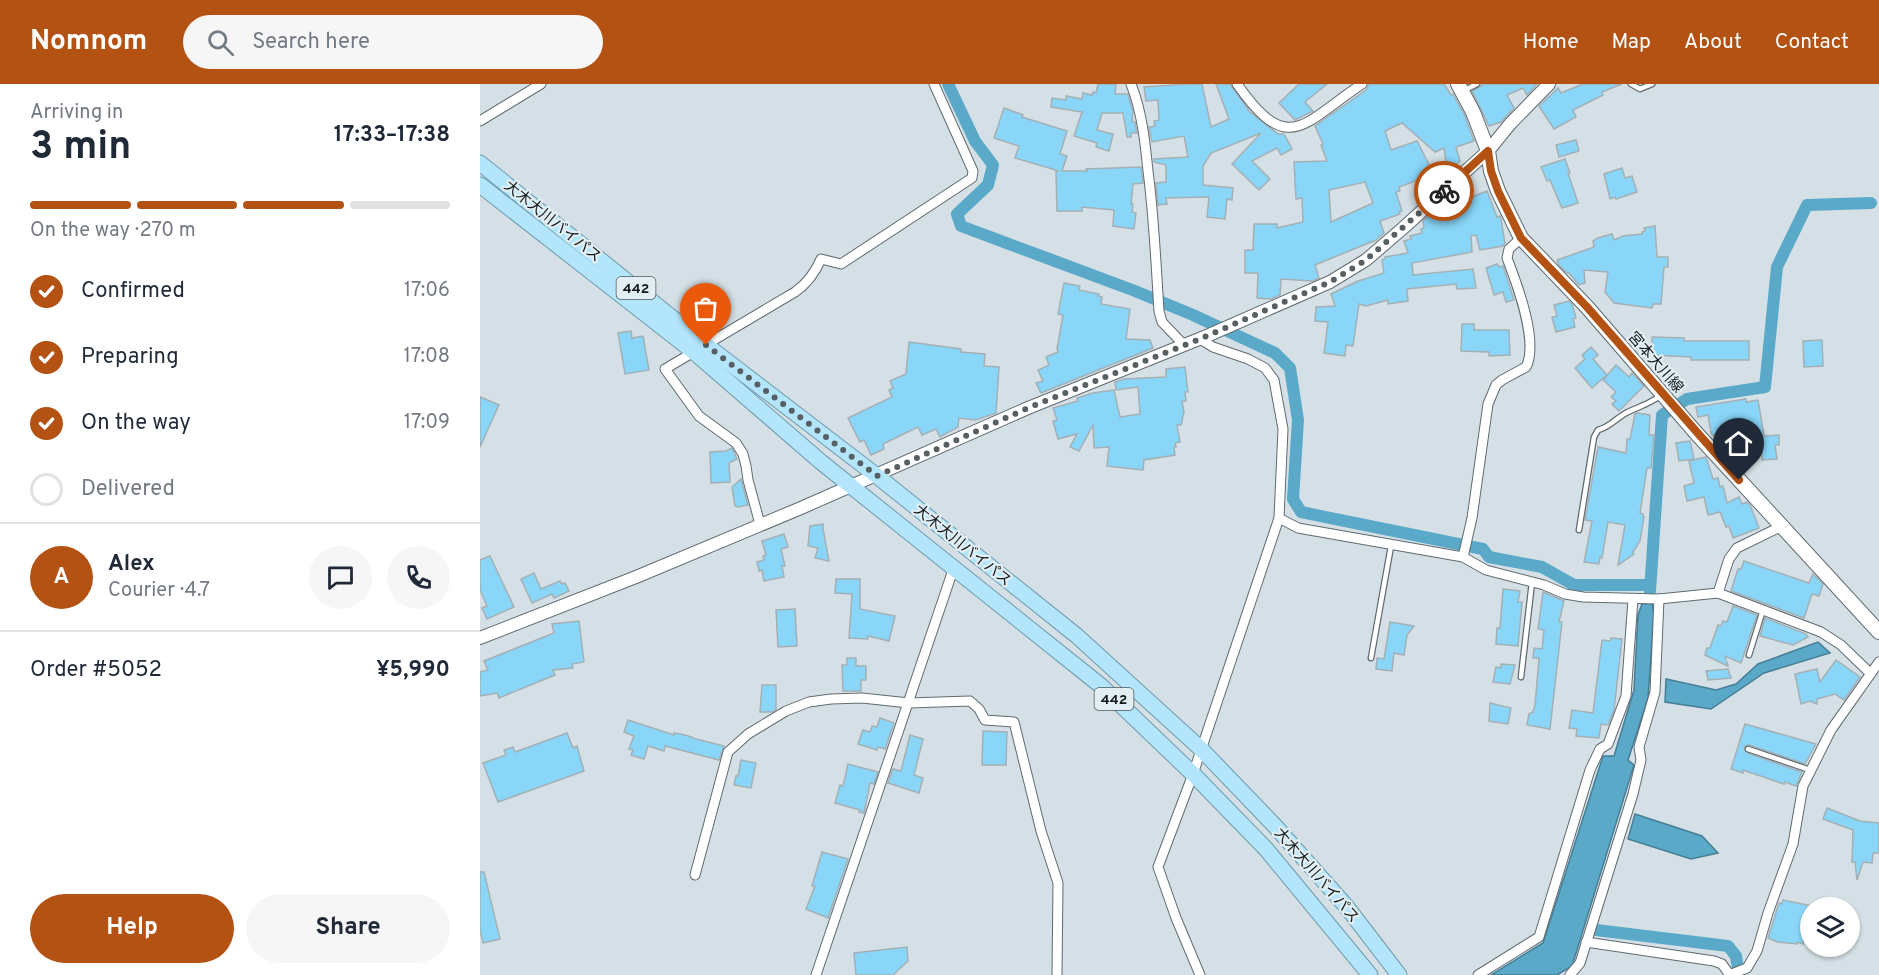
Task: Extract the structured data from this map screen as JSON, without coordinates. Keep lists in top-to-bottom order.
{
  "streets": {
    "highway": ["大木大川バイパス", "442"],
    "main road": ["宮本大川線"]
  },
  "page": {
    "header": "Nomnom",
    "search": "Search here",
    "nav": [
      "Home",
      "Map",
      "About",
      "Contact"
    ],
    "heading": ["3 min", "Arriving in", "17:33–17:38"],
    "panel": [
      "Alex",
      "Courier · 4.7",
      "Order #5052",
      "¥5,990"
    ],
    "bar": "On the way · 270 m",
    "list": [
      ["Confirmed", "17:06"],
      ["Preparing", "17:08"],
      ["On the way", "17:09"],
      "Delivered"
    ],
    "round": "A",
    "buttons": ["Help", "Share"]
  }
}
